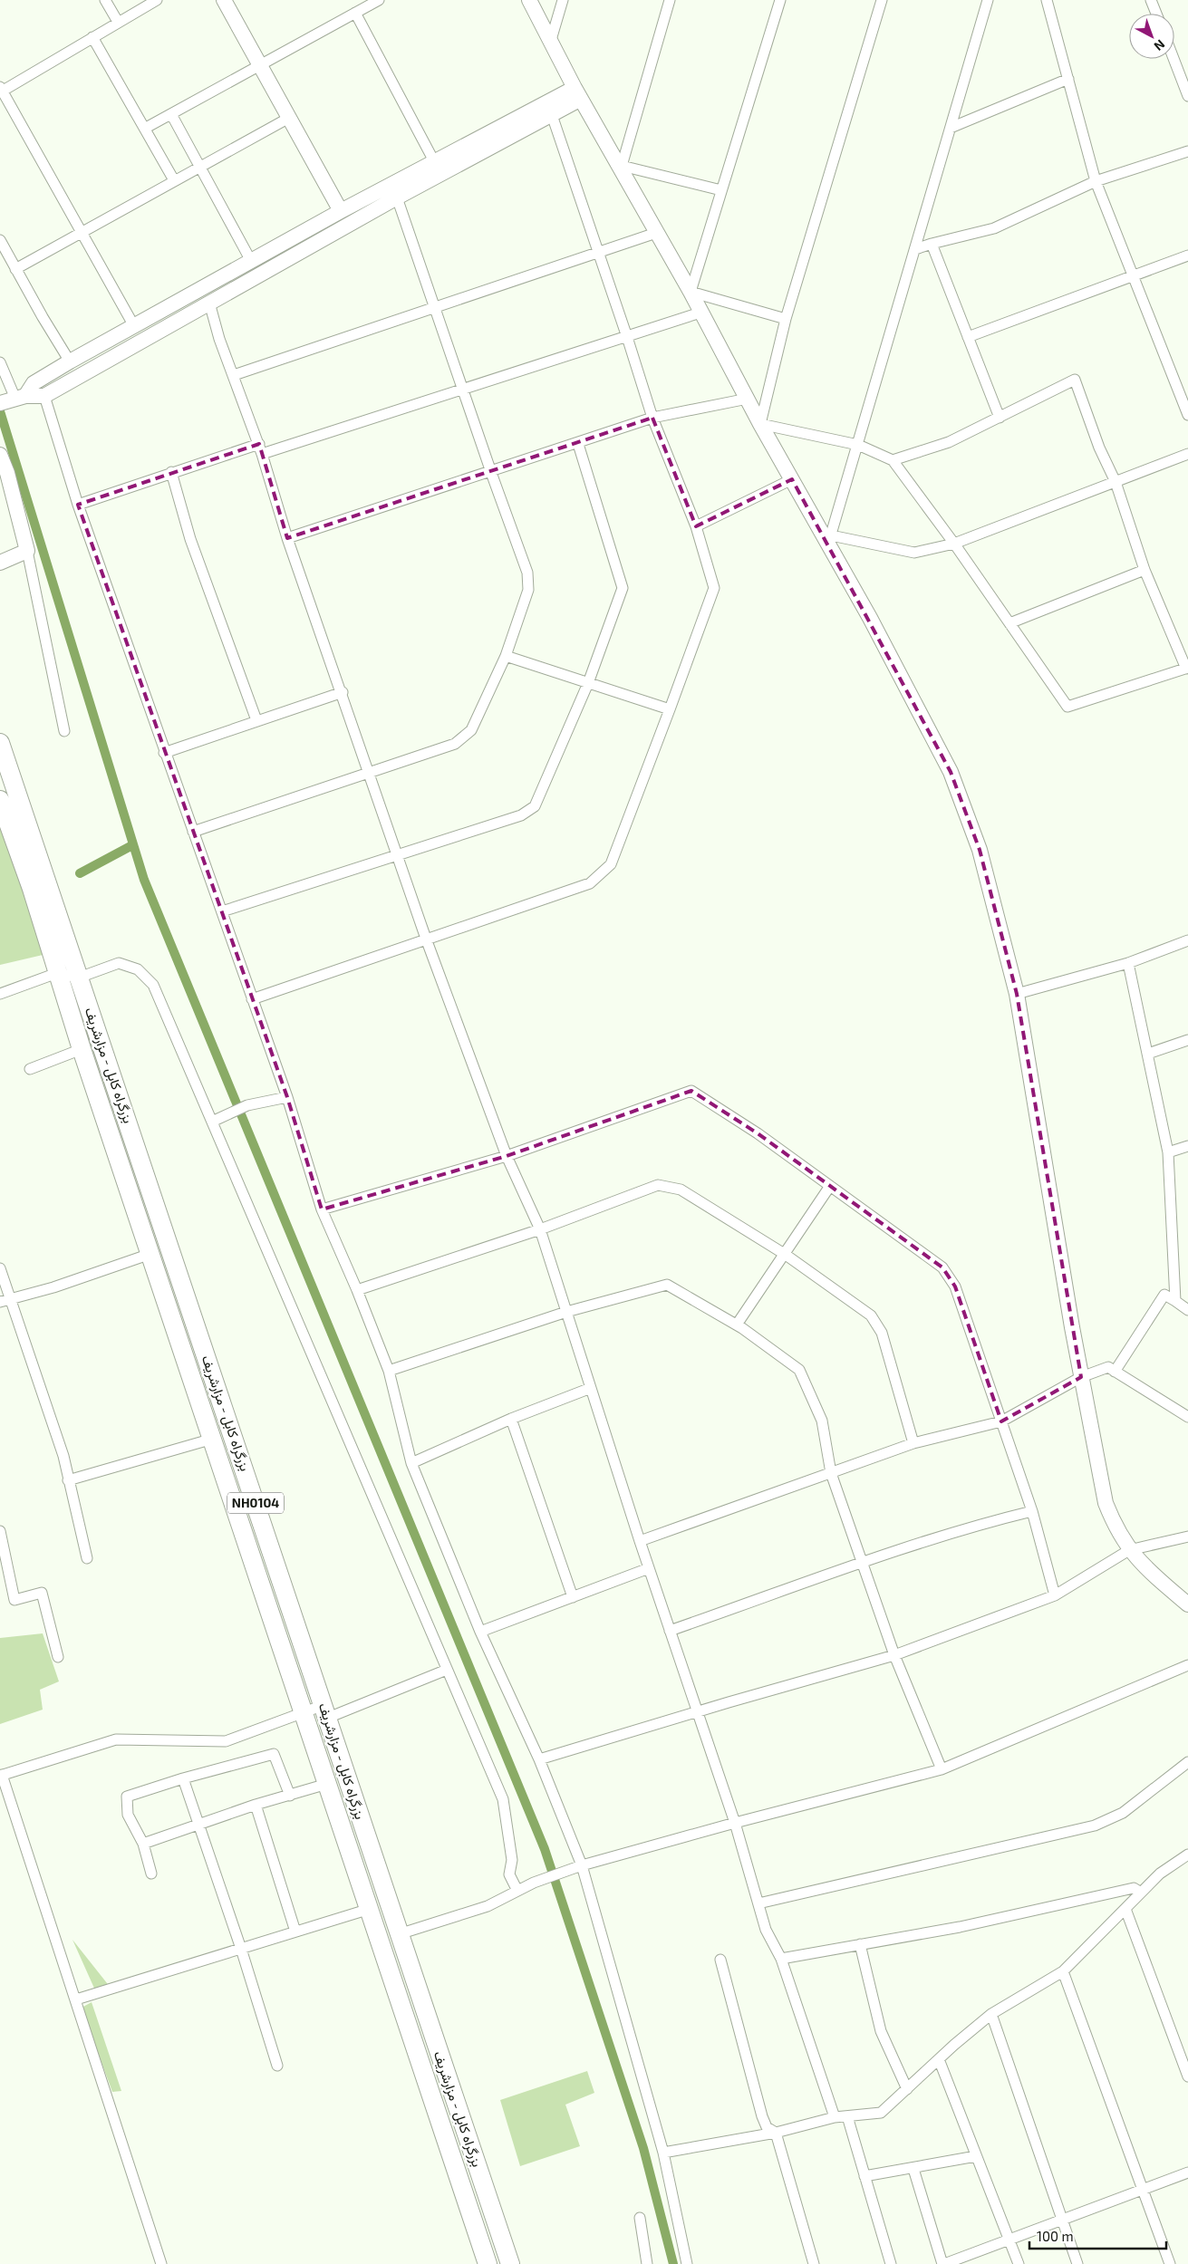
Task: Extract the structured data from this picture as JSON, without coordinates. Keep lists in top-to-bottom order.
{
  "streets": {
    "highway": ["بزرگراه کابل - مزارشریف", "NH0104"]
  },
  "scale_bar": "100 m",
  "north": "bottom right"
}
